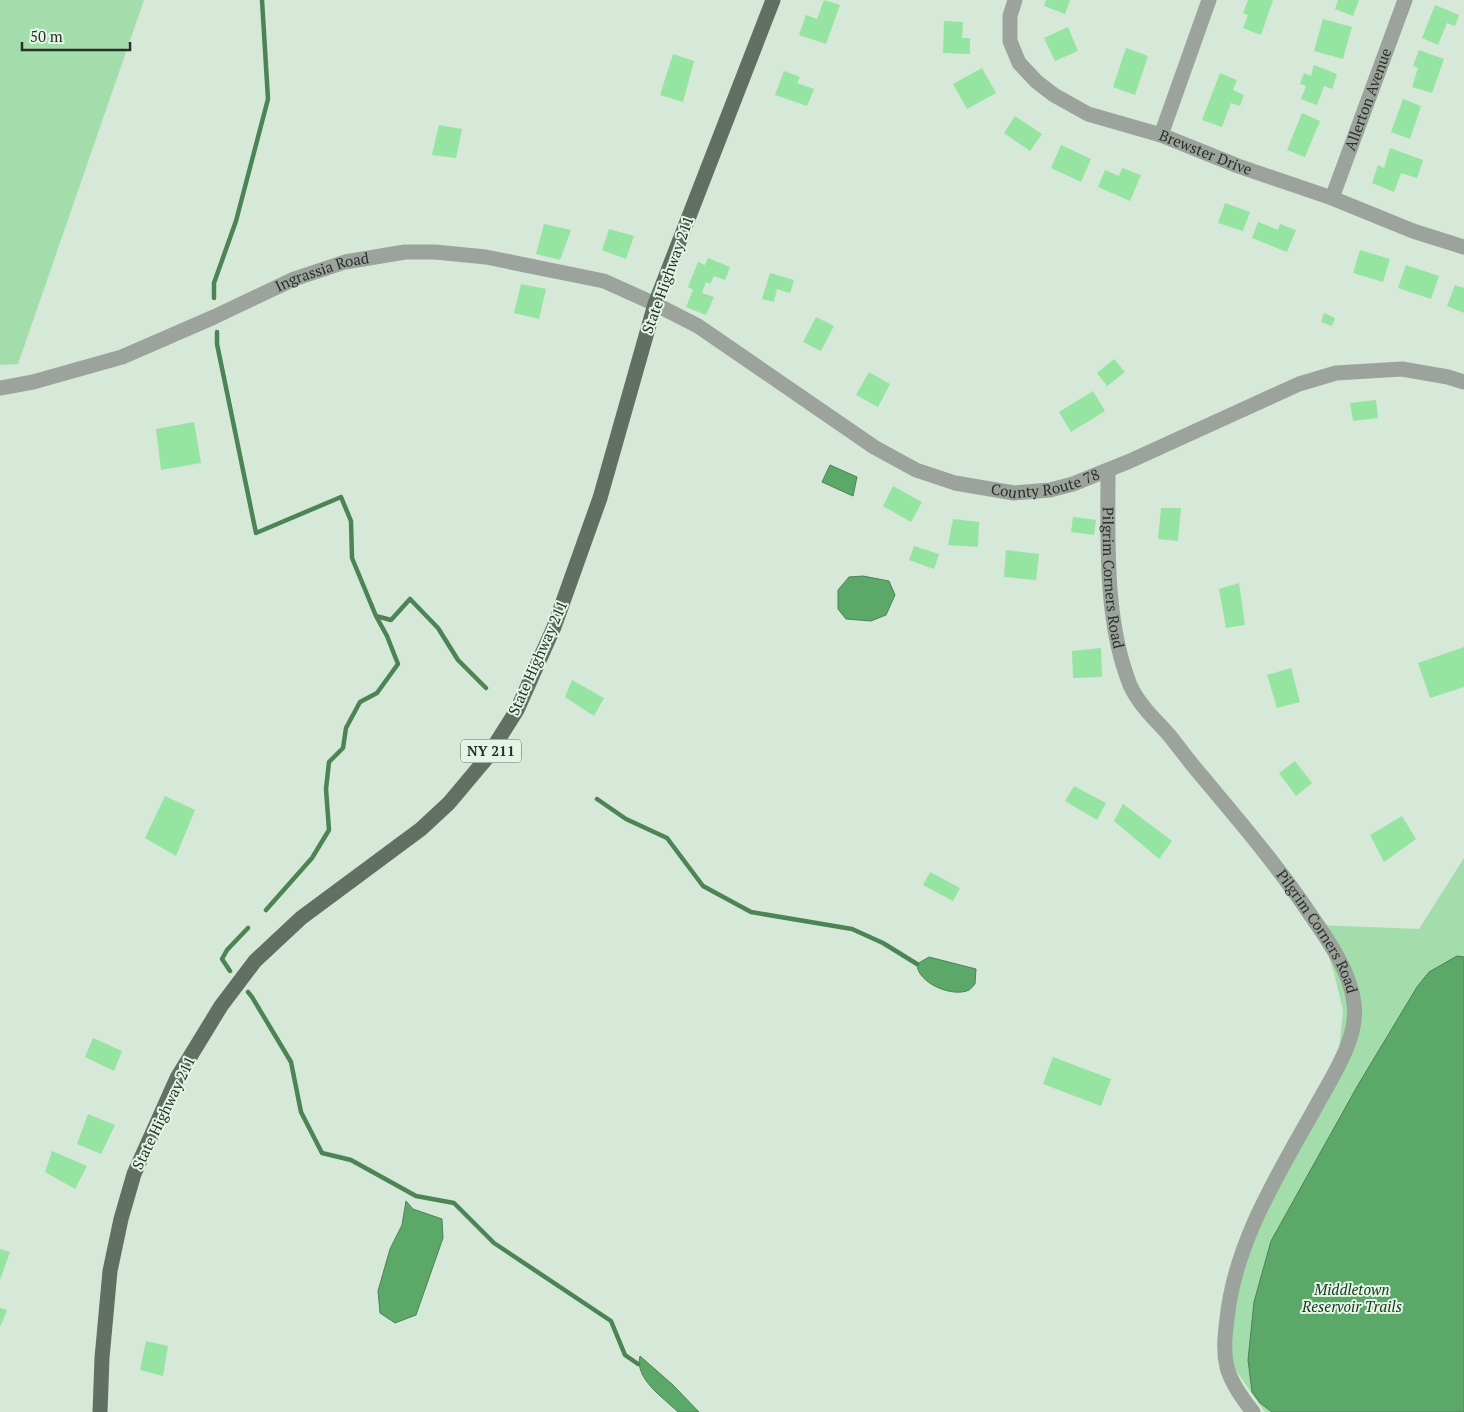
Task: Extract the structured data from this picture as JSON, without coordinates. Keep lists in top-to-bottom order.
{
  "streets": {
    "main road": ["State Highway 211", "NY 211"],
    "street": [
      "Allerton Avenue",
      "Brewster Drive",
      "Ingrassia Road",
      "County Route 78",
      "Pilgrim Corners Road"
    ]
  },
  "crossings": [
    ["Allerton Avenue", "Brewster Drive"],
    ["Ingrassia Road", "State Highway 211"],
    ["Ingrassia Road", "County Route 78"],
    ["State Highway 211", "County Route 78"],
    ["County Route 78", "Pilgrim Corners Road"]
  ],
  "parks": ["Middletown Reservoir Trails"],
  "scale_bar": "50 m"
}
